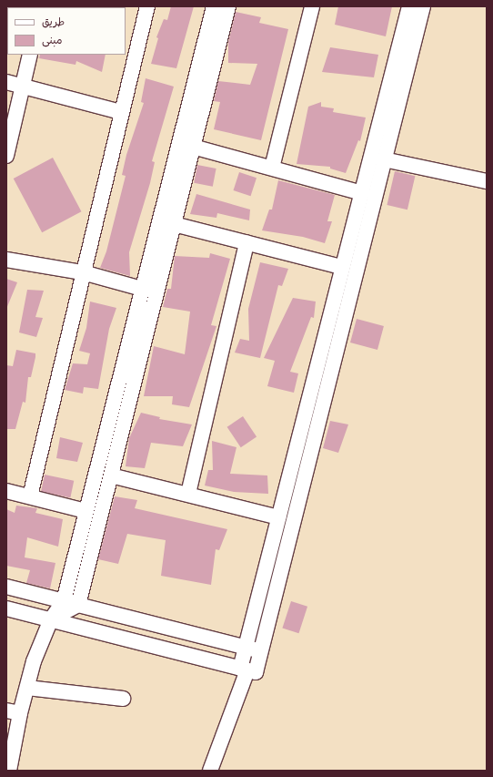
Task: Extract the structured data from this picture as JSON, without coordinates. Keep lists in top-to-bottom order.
{
  "legend": ["طريق", "مبنى"]
}
